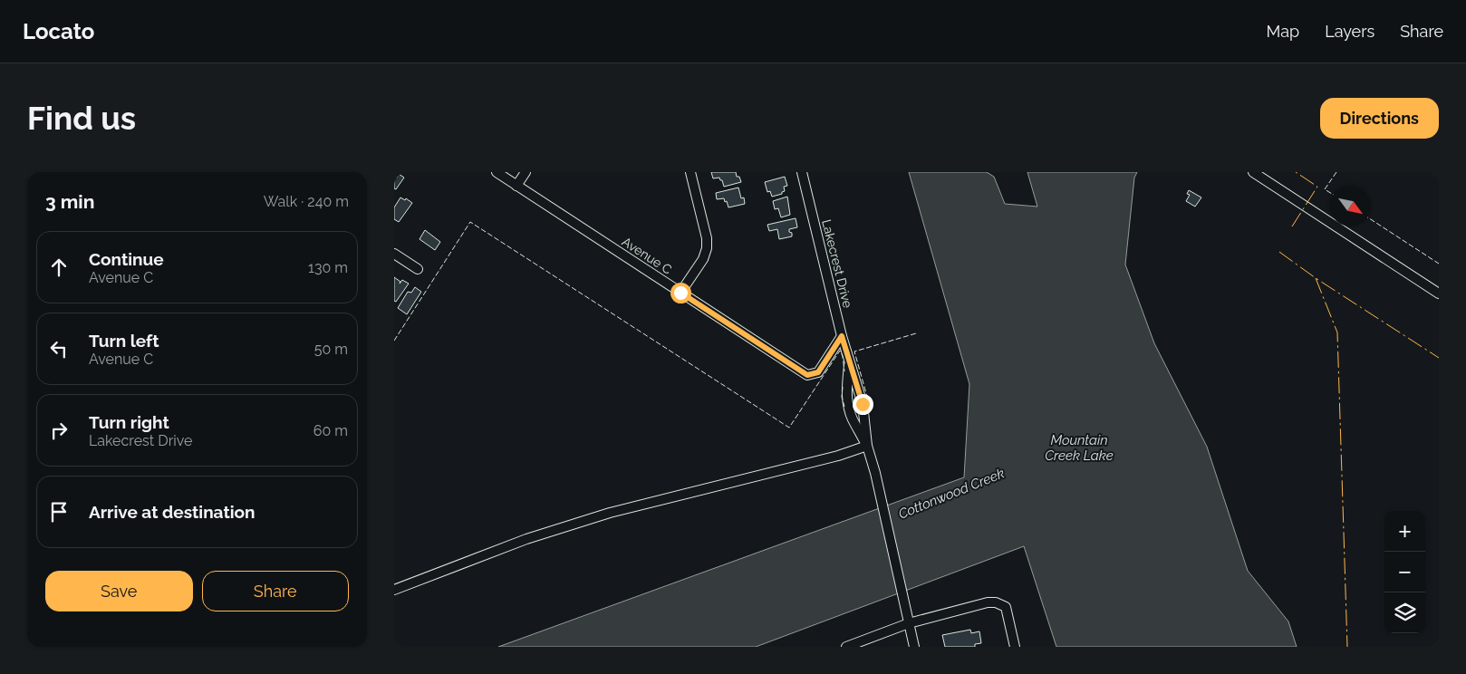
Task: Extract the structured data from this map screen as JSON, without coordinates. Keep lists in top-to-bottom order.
{
  "streets": {
    "street": ["Avenue C", "Lakecrest Drive"]
  },
  "crossings": [
    ["Avenue C", "Lakecrest Drive"]
  ],
  "water": ["Mountain Creek Lake", "Cottonwood Creek"],
  "north": "bottom right",
  "page": {
    "header": "Locato",
    "nav": ["Map", "Layers", "Share"],
    "buttons": [
      "Directions",
      ["Save", "Share"]
    ],
    "title": "Find us",
    "heading": ["3 min", "Walk · 240 m"],
    "list": [
      ["Continue", "Avenue C", "130 m"],
      ["Turn left", "Avenue C", "50 m"],
      ["Turn right", "Lakecrest Drive", "60 m"],
      "Arrive at destination"
    ],
    "map_buttons": ["+", "−"]
  }
}
